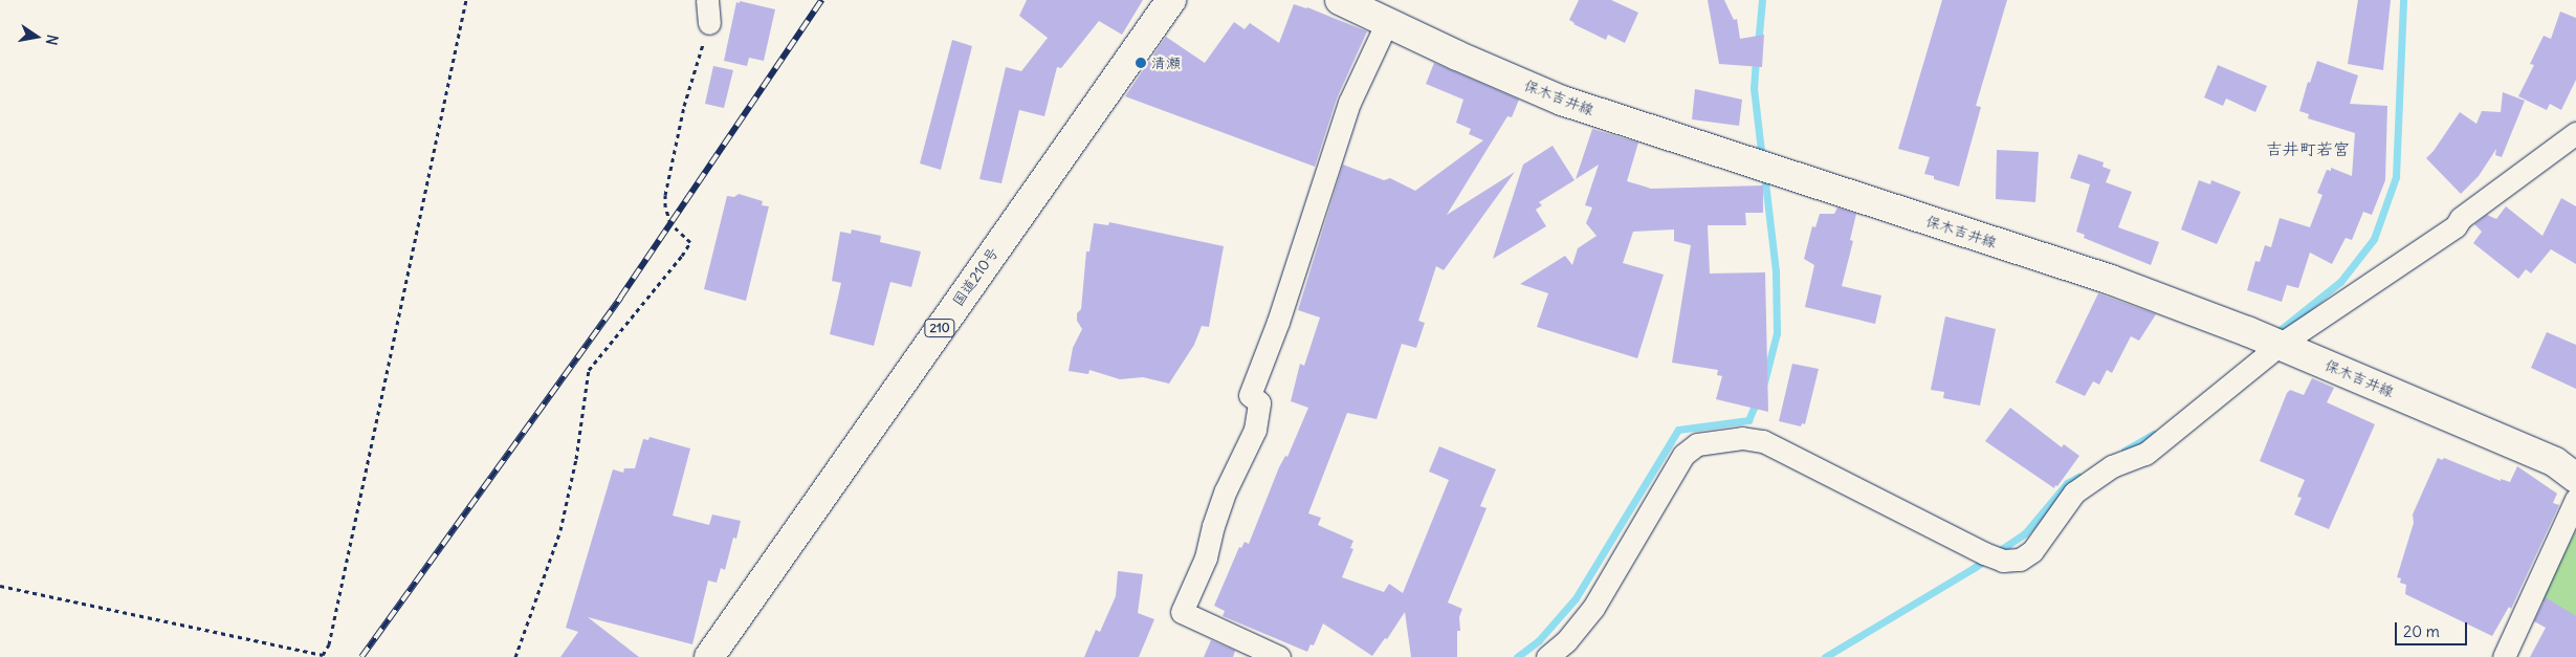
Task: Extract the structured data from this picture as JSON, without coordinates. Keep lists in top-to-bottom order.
{
  "streets": {
    "main road": ["保木吉井線", "国道210号", "210"]
  },
  "districts": ["吉井町若宮"],
  "places": ["清瀬"],
  "scale_bar": "20 m",
  "north": "right"
}
